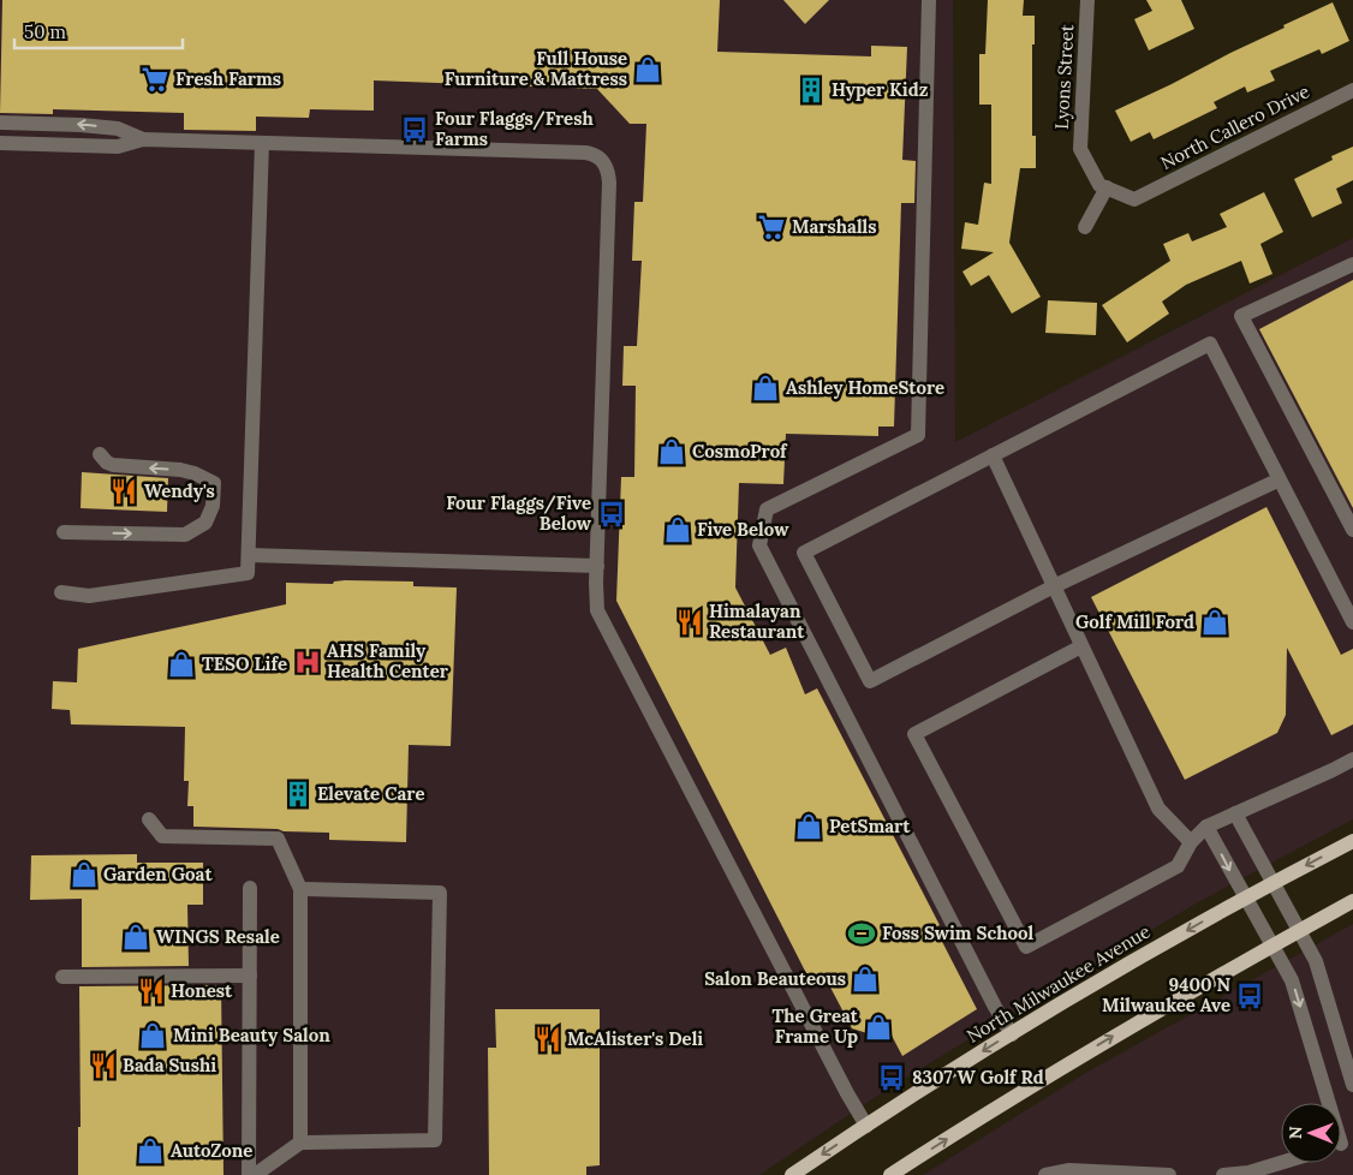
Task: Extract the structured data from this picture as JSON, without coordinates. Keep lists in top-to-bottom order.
{
  "streets": {
    "main road": ["North Milwaukee Avenue"],
    "street": ["Lyons Street", "North Callero Drive"]
  },
  "crossings": [
    ["Lyons Street", "North Callero Drive"]
  ],
  "places": {
    "shop": [
      "Full House Furniture & Mattress",
      "Ashley HomeStore",
      "CosmoProf",
      "Five Below",
      "Golf Mill Ford",
      "TESO Life",
      "PetSmart",
      "Garden Goat",
      "WINGS Resale",
      "Salon Beauteous",
      "The Great Frame Up",
      "Mini Beauty Salon",
      "AutoZone"
    ],
    "supermarket": ["Fresh Farms", "Marshalls"],
    "building": ["Hyper Kidz", "Elevate Care"],
    "bus stop": [
      "Four Flaggs/Fresh Farms",
      "Four Flaggs/Five Below",
      "9400 N Milwaukee Ave",
      "8307 W Golf Rd"
    ],
    "restaurant": [
      "Wendy's",
      "Himalayan Restaurant",
      "Honest",
      "McAlister's Deli",
      "Bada Sushi"
    ],
    "hospital": ["AHS Family Health Center"],
    "sports": ["Foss Swim School"]
  },
  "scale_bar": "50 m",
  "north": "left"
}
